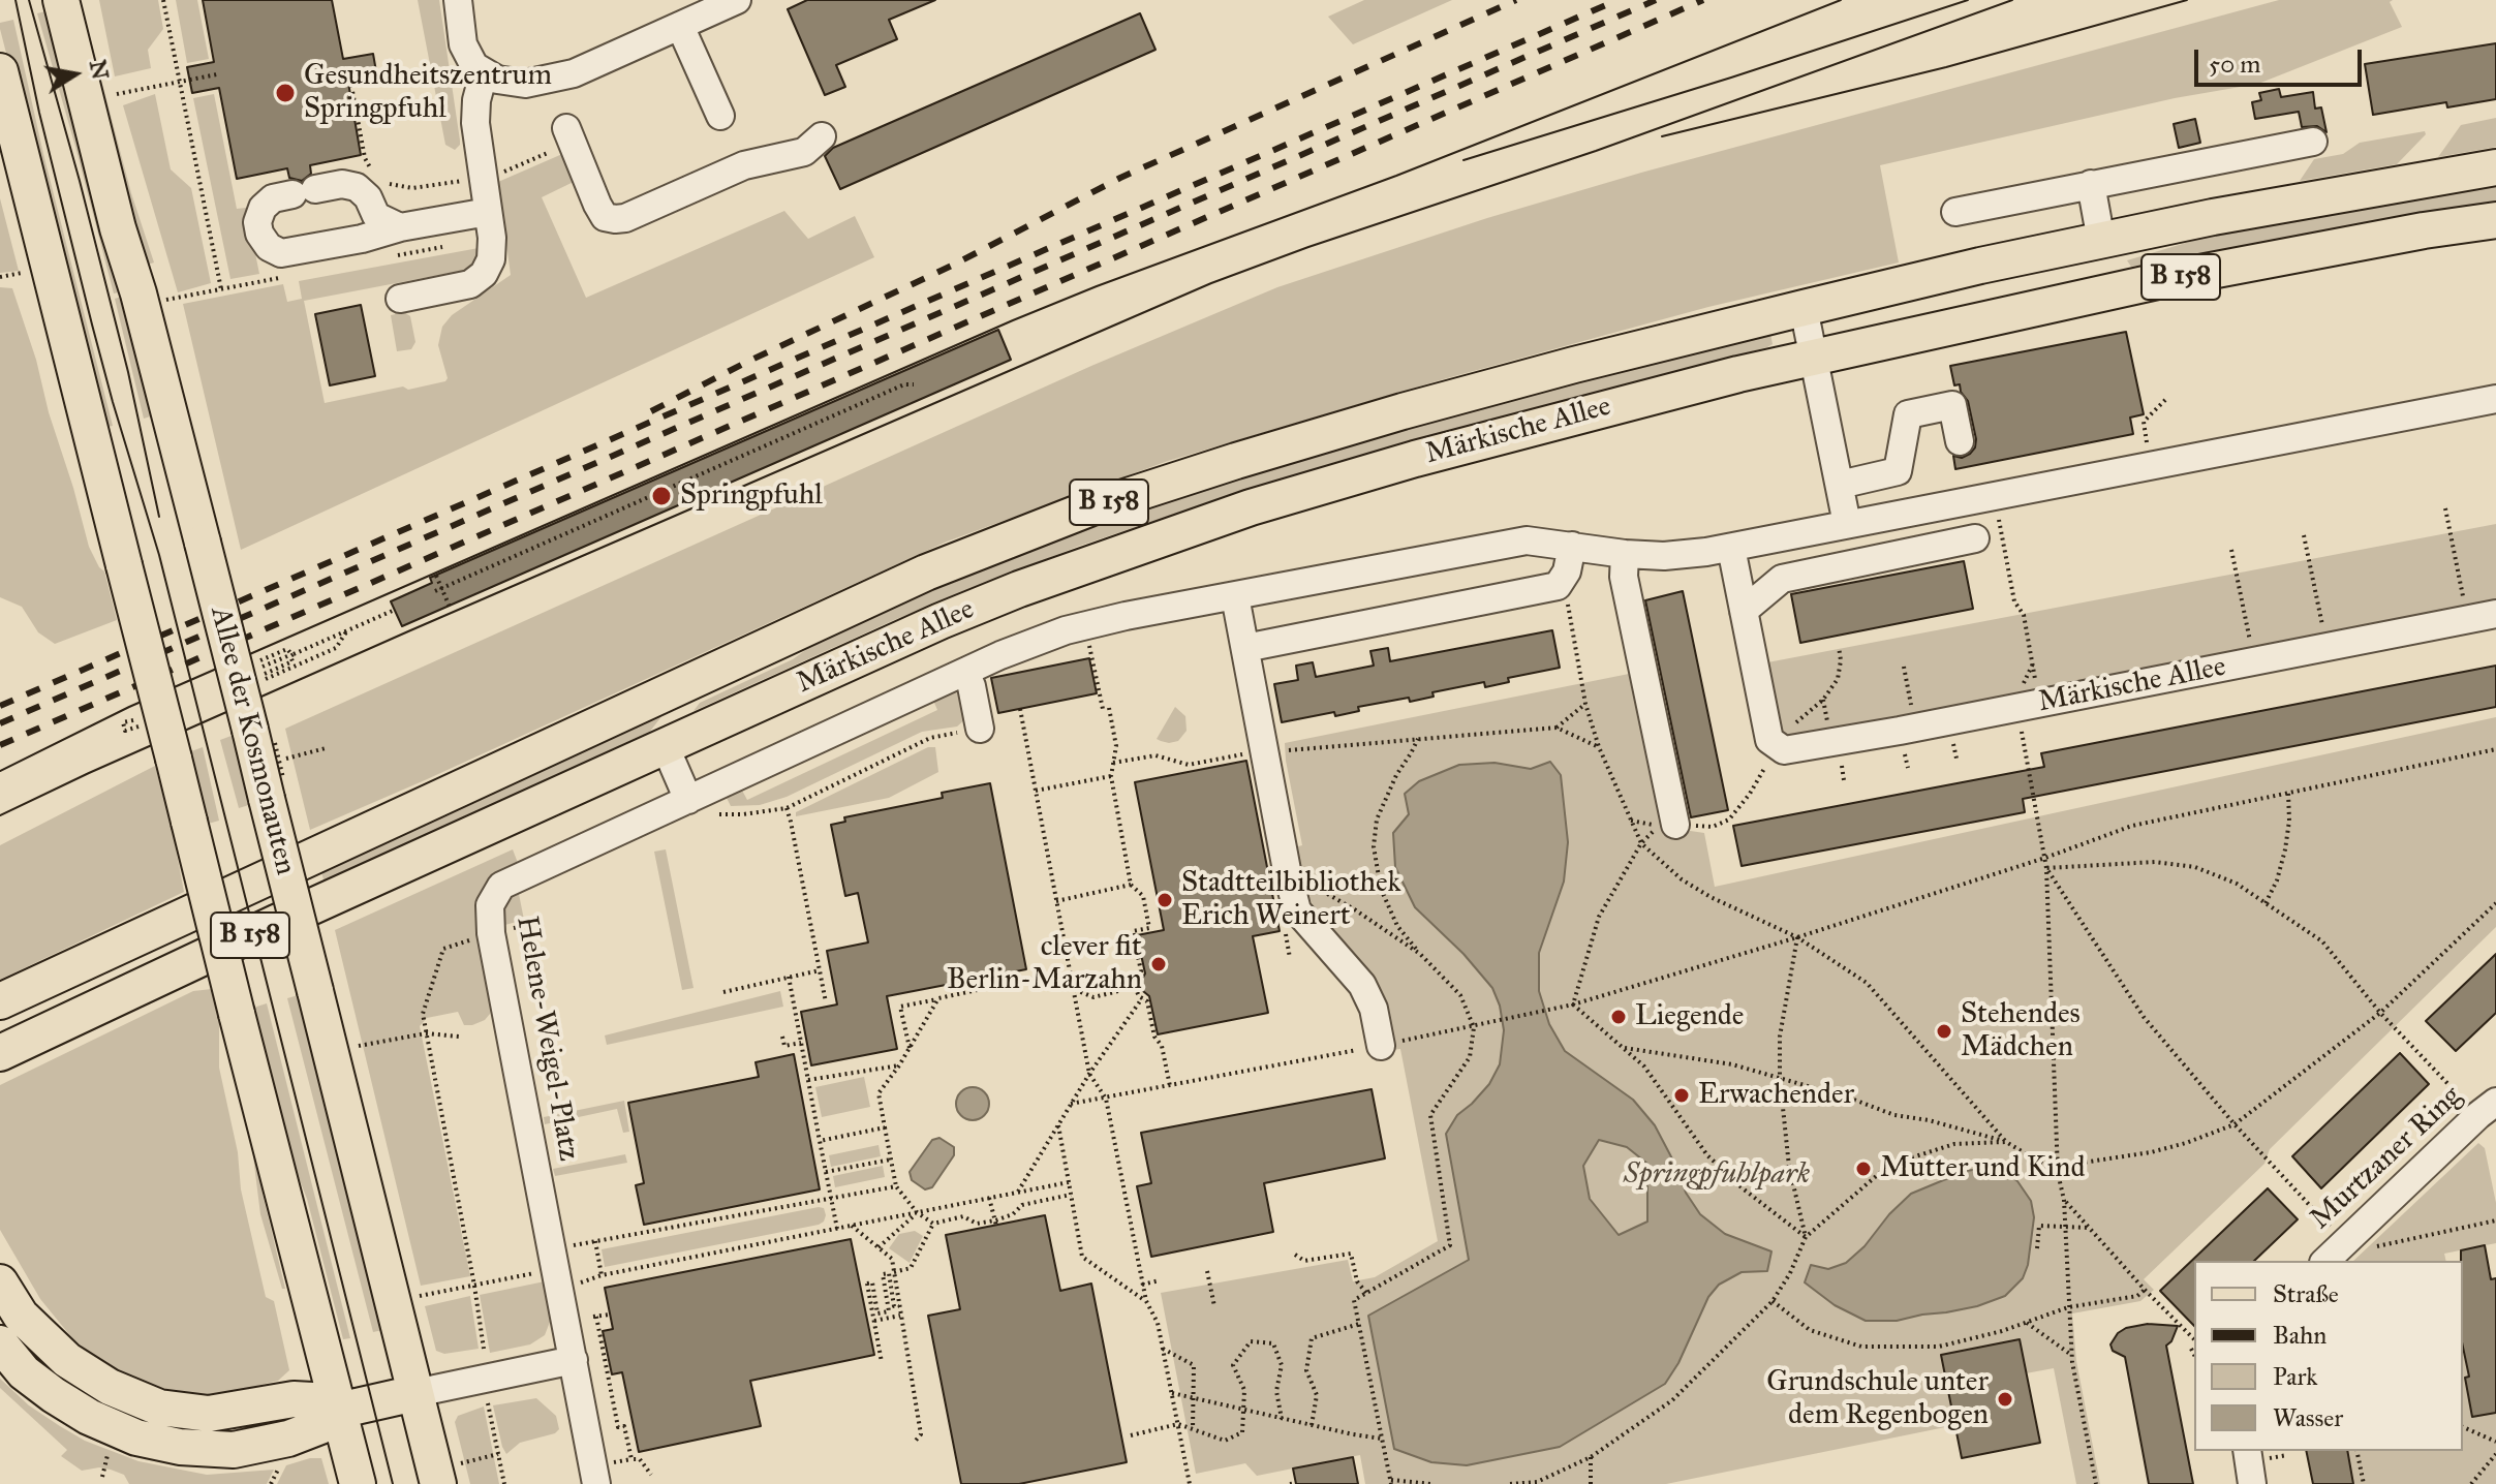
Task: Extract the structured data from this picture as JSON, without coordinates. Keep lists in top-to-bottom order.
{
  "streets": {
    "main road": ["B 158", "Märkische Allee", "Allee der Kosmonauten"],
    "street": ["Helene-Weigel-Platz", "Murtzaner Ring"]
  },
  "parks": ["Springpfuhlpark"],
  "places": [
    "Gesundheitszentrum Springpfuhl",
    "Springpfuhl",
    "Stadtteilbibliothek Erich Weinert",
    "clever fit Berlin-Marzahn",
    "Liegende",
    "Stehendes Mädchen",
    "Erwachender",
    "Mutter und Kind",
    "Grundschule unter dem Regenbogen"
  ],
  "legend": [
    "Straße",
    "Bahn",
    "Park",
    "Wasser"
  ],
  "scale_bar": "50 m",
  "north": "right"
}
